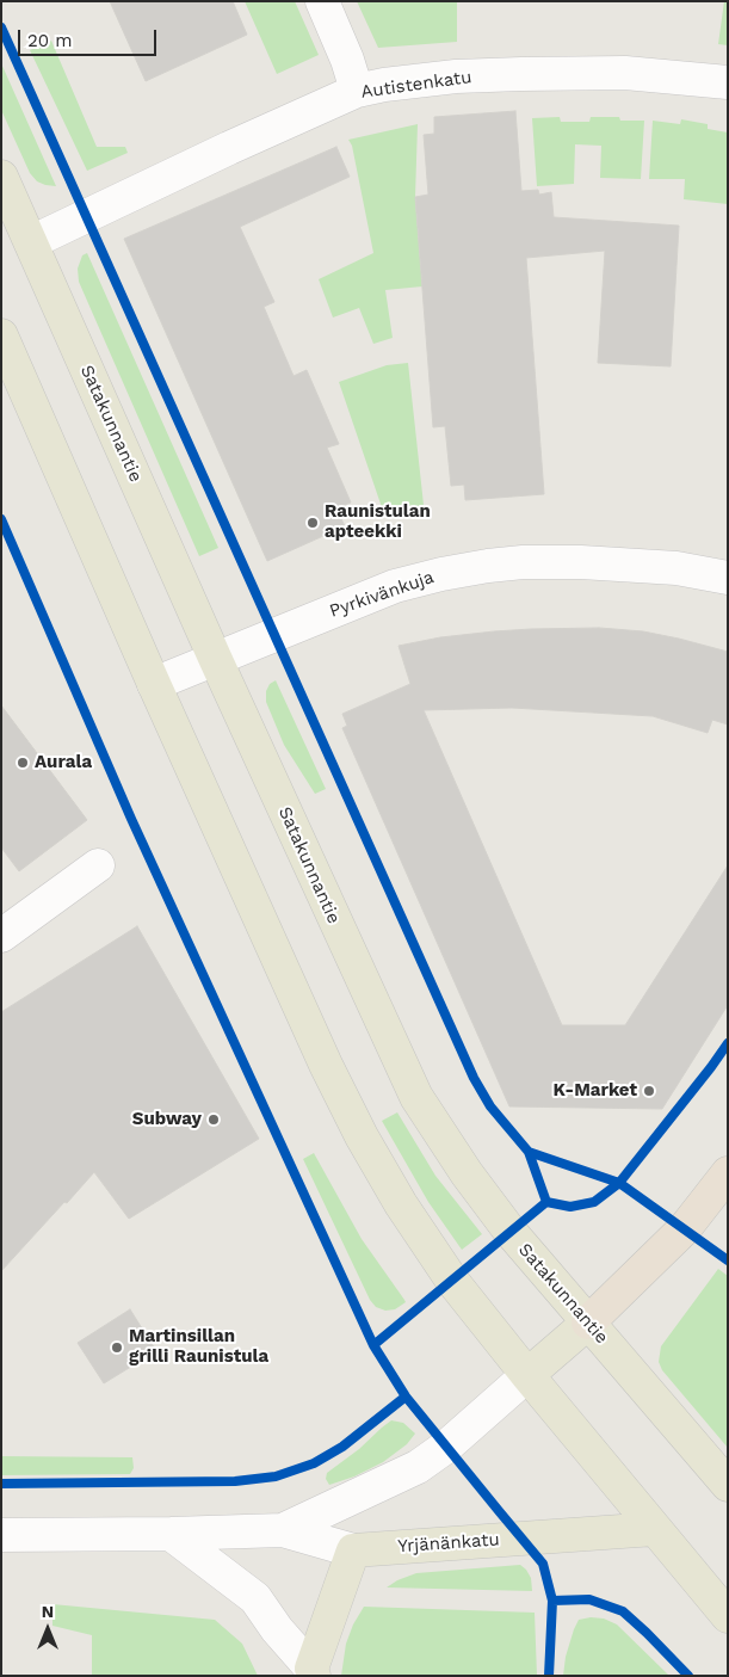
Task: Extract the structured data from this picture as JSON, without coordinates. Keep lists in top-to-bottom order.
{
  "streets": {
    "main road": ["Satakunnantie", "Yrjänänkatu"],
    "street": ["Autistenkatu", "Pyrkivänkuja"]
  },
  "crossings": [
    ["Autistenkatu", "Satakunnantie"],
    ["Satakunnantie", "Pyrkivänkuja"]
  ],
  "places": [
    "Raunistulan apteekki",
    "Aurala",
    "K-Market",
    "Subway",
    "Martinsillan grilli Raunistula"
  ],
  "scale_bar": "20 m",
  "north": "top"
}
